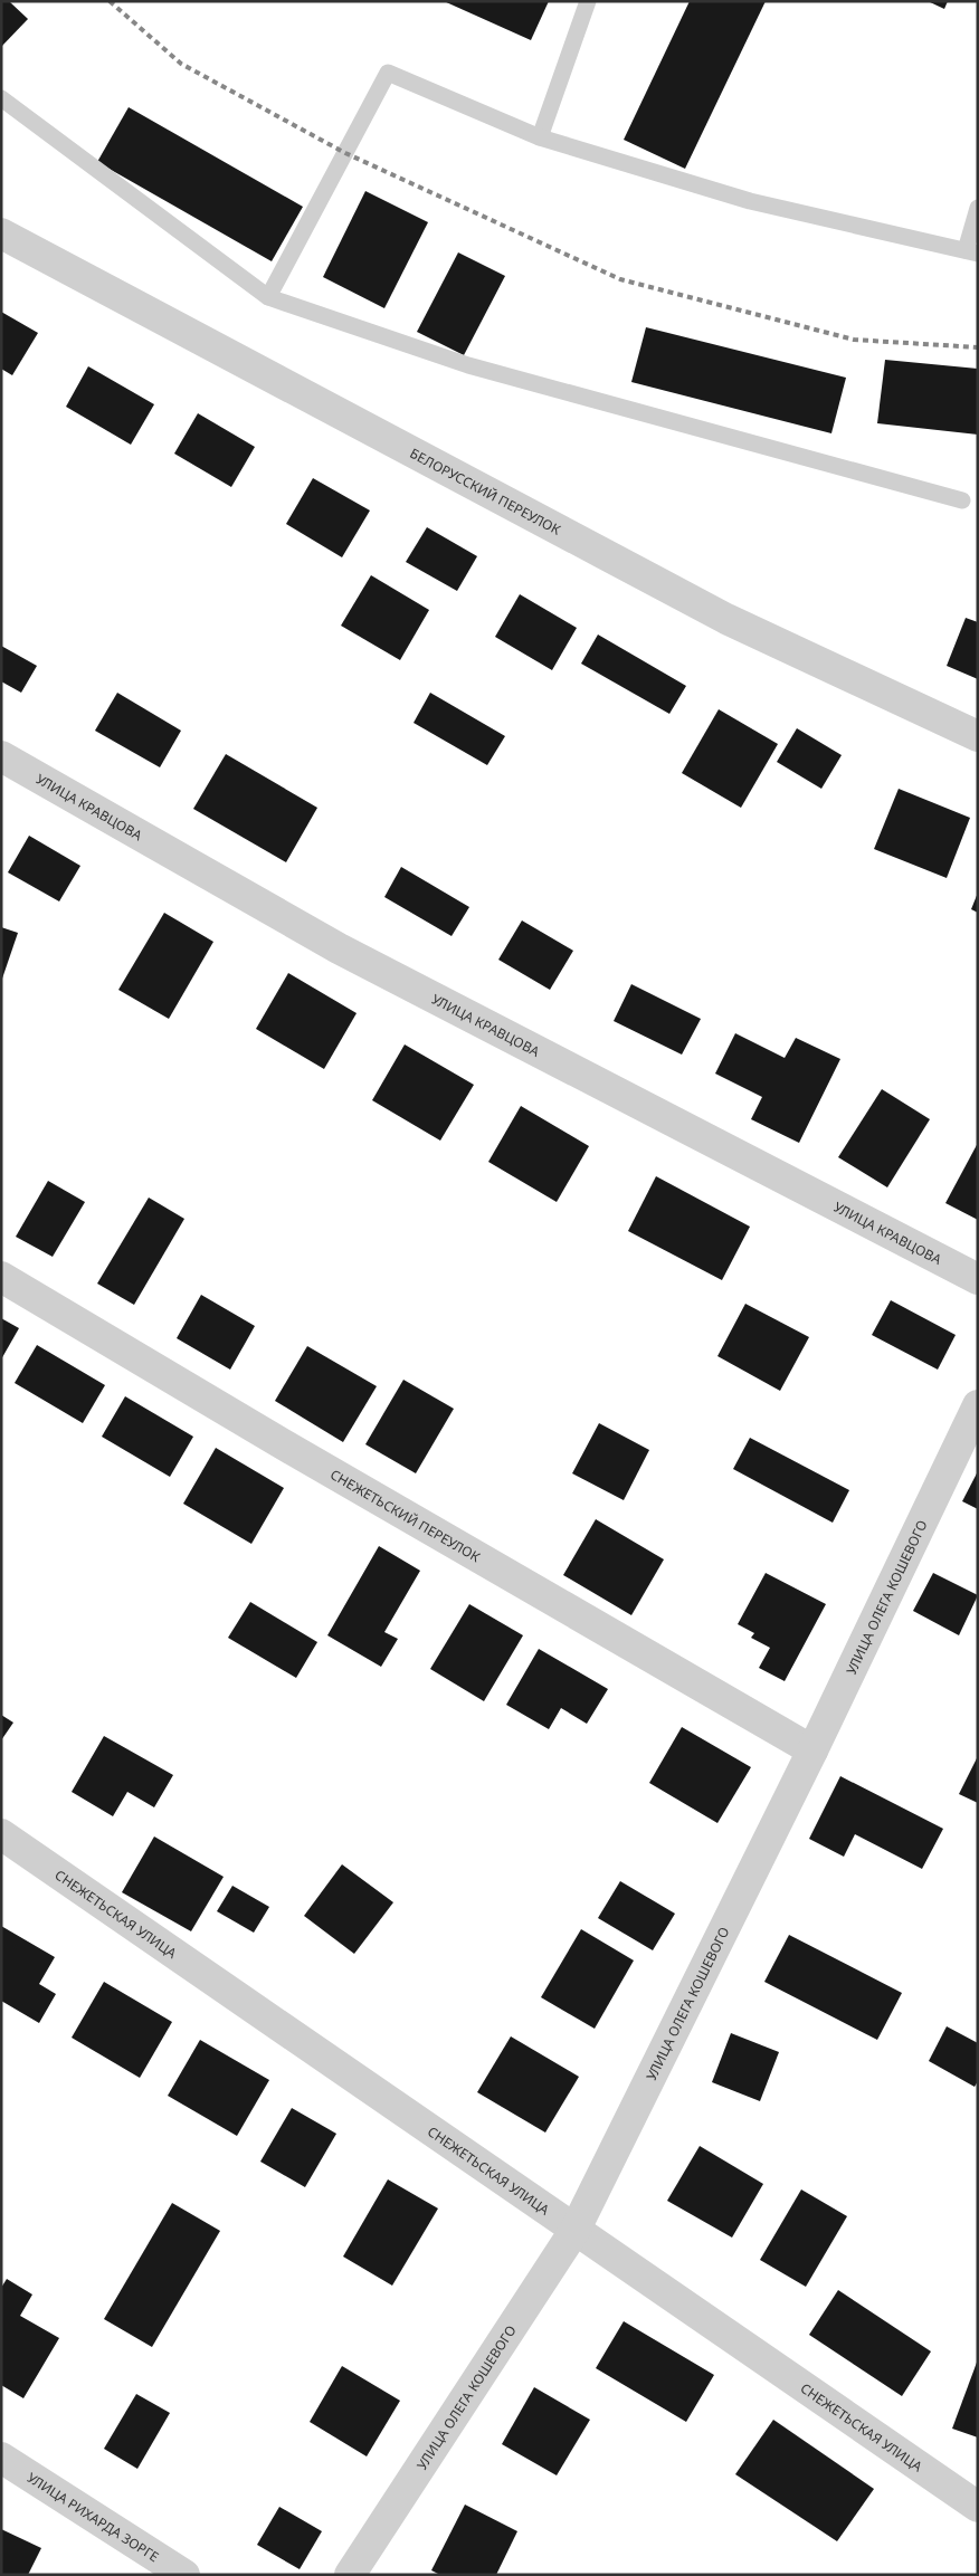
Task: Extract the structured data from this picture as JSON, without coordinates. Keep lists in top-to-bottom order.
{
  "streets": {
    "street": [
      "БЕЛОРУССКИЙ ПЕРЕУЛОК",
      "УЛИЦА КРАВЦОВА",
      "СНЕЖЕТЬСКИЙ ПЕРЕУЛОК",
      "УЛИЦА ОЛЕГА КОШЕВОГО",
      "СНЕЖЕТЬСКАЯ УЛИЦА",
      "УЛИЦА РИХАРДА ЗОРГЕ"
    ]
  },
  "crossings": [
    ["СНЕЖЕТЬСКИЙ ПЕРЕУЛОК", "УЛИЦА ОЛЕГА КОШЕВОГО"],
    ["УЛИЦА ОЛЕГА КОШЕВОГО", "СНЕЖЕТЬСКАЯ УЛИЦА"]
  ]
}
